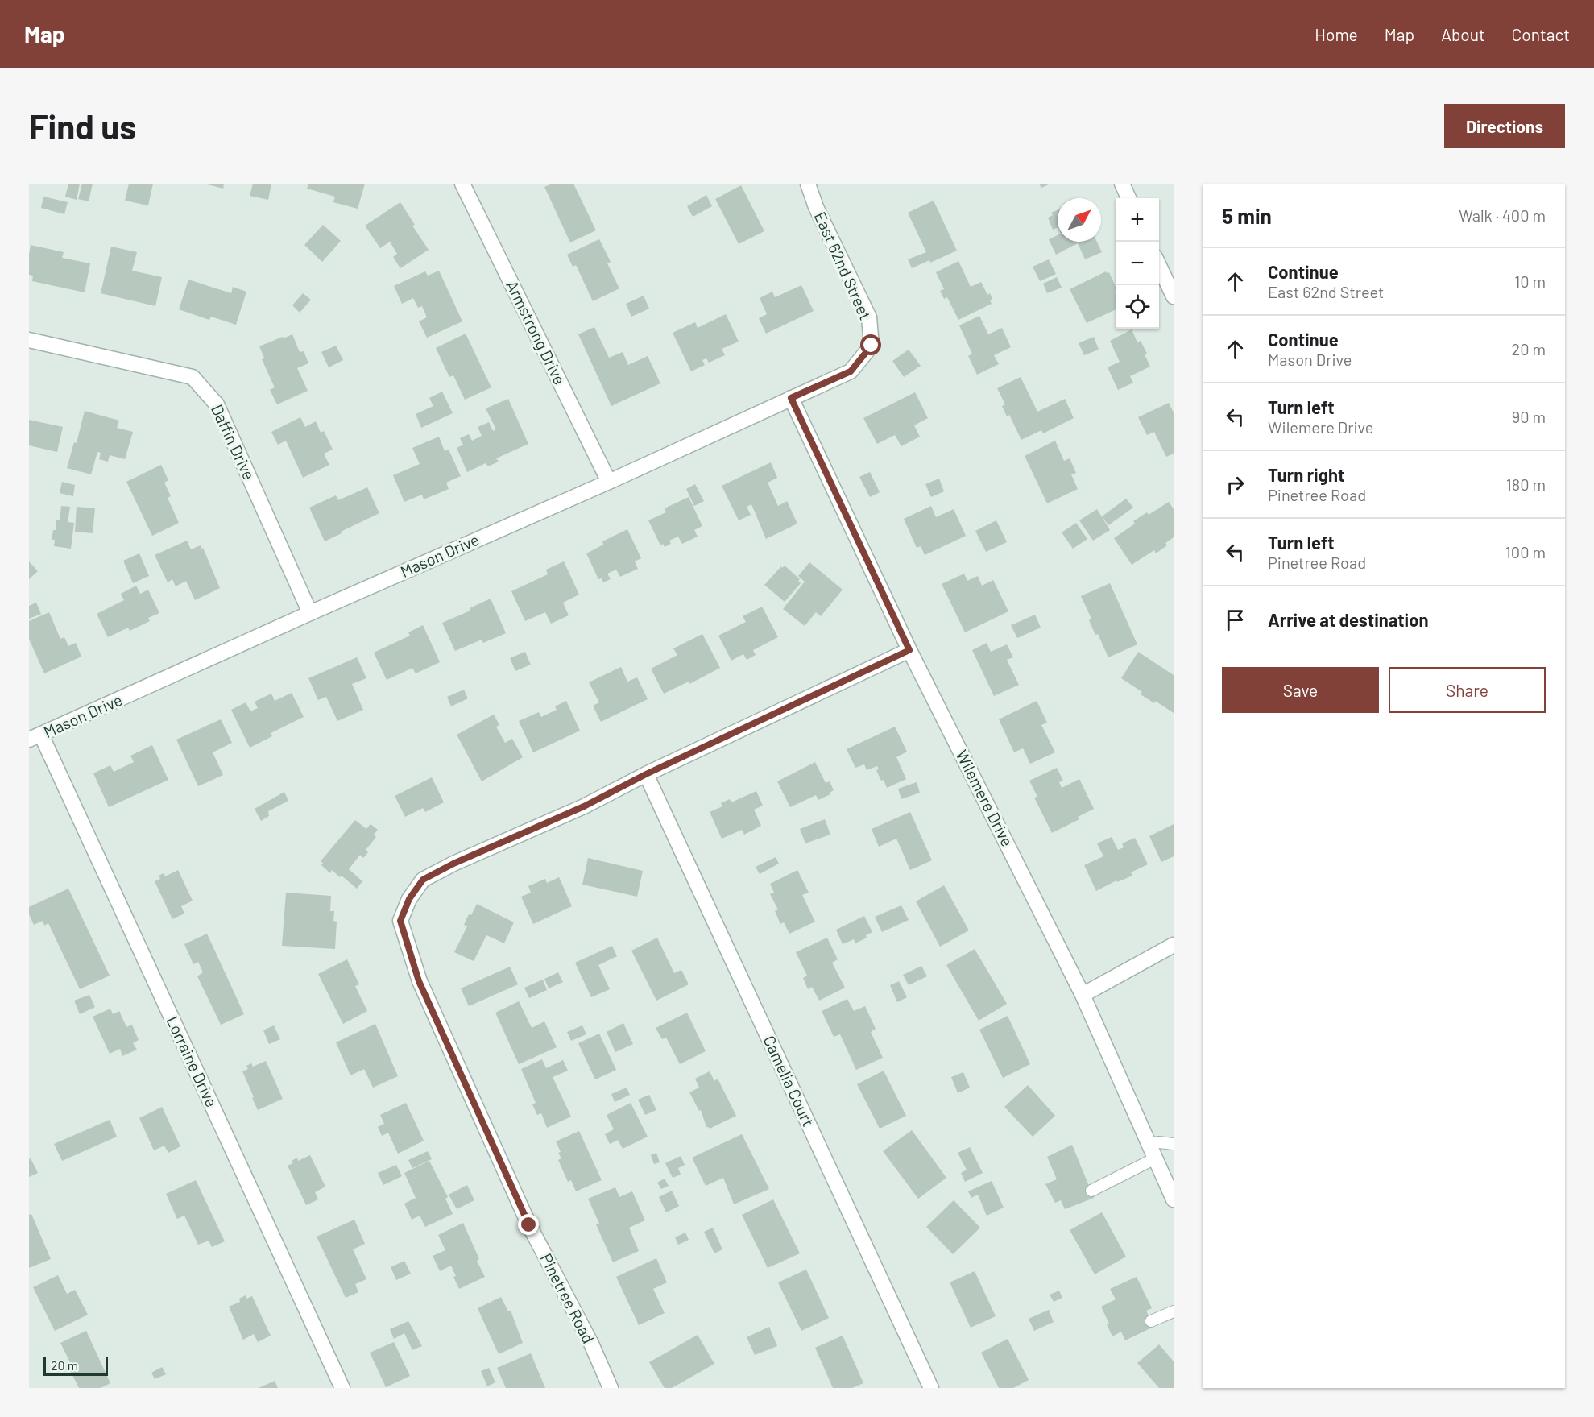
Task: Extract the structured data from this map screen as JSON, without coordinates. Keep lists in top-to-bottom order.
{
  "streets": {
    "street": [
      "East 62nd Street",
      "Armstrong Drive",
      "Daffin Drive",
      "Mason Drive",
      "Wilemere Drive",
      "Lorraine Drive",
      "Camelia Court",
      "Pinetree Road"
    ]
  },
  "crossings": [
    ["East 62nd Street", "Mason Drive"],
    ["Armstrong Drive", "Mason Drive"],
    ["Daffin Drive", "Mason Drive"],
    ["Mason Drive", "Wilemere Drive"],
    ["Mason Drive", "Lorraine Drive"],
    ["Wilemere Drive", "Pinetree Road"],
    ["Camelia Court", "Pinetree Road"]
  ],
  "scale_bar": "20 m",
  "north": "top right",
  "page": {
    "header": "Map",
    "nav": [
      "Home",
      "Map",
      "About",
      "Contact"
    ],
    "buttons": [
      "Directions",
      ["Save", "Share"]
    ],
    "title": "Find us",
    "heading": ["5 min", "Walk · 400 m"],
    "map_buttons": ["+", "−"],
    "list": [
      ["Continue", "East 62nd Street", "10 m"],
      ["Continue", "Mason Drive", "20 m"],
      ["Turn left", "Wilemere Drive", "90 m"],
      ["Turn right", "Pinetree Road", "180 m"],
      ["Turn left", "Pinetree Road", "100 m"],
      "Arrive at destination"
    ],
    "scale": "20 m"
  }
}
